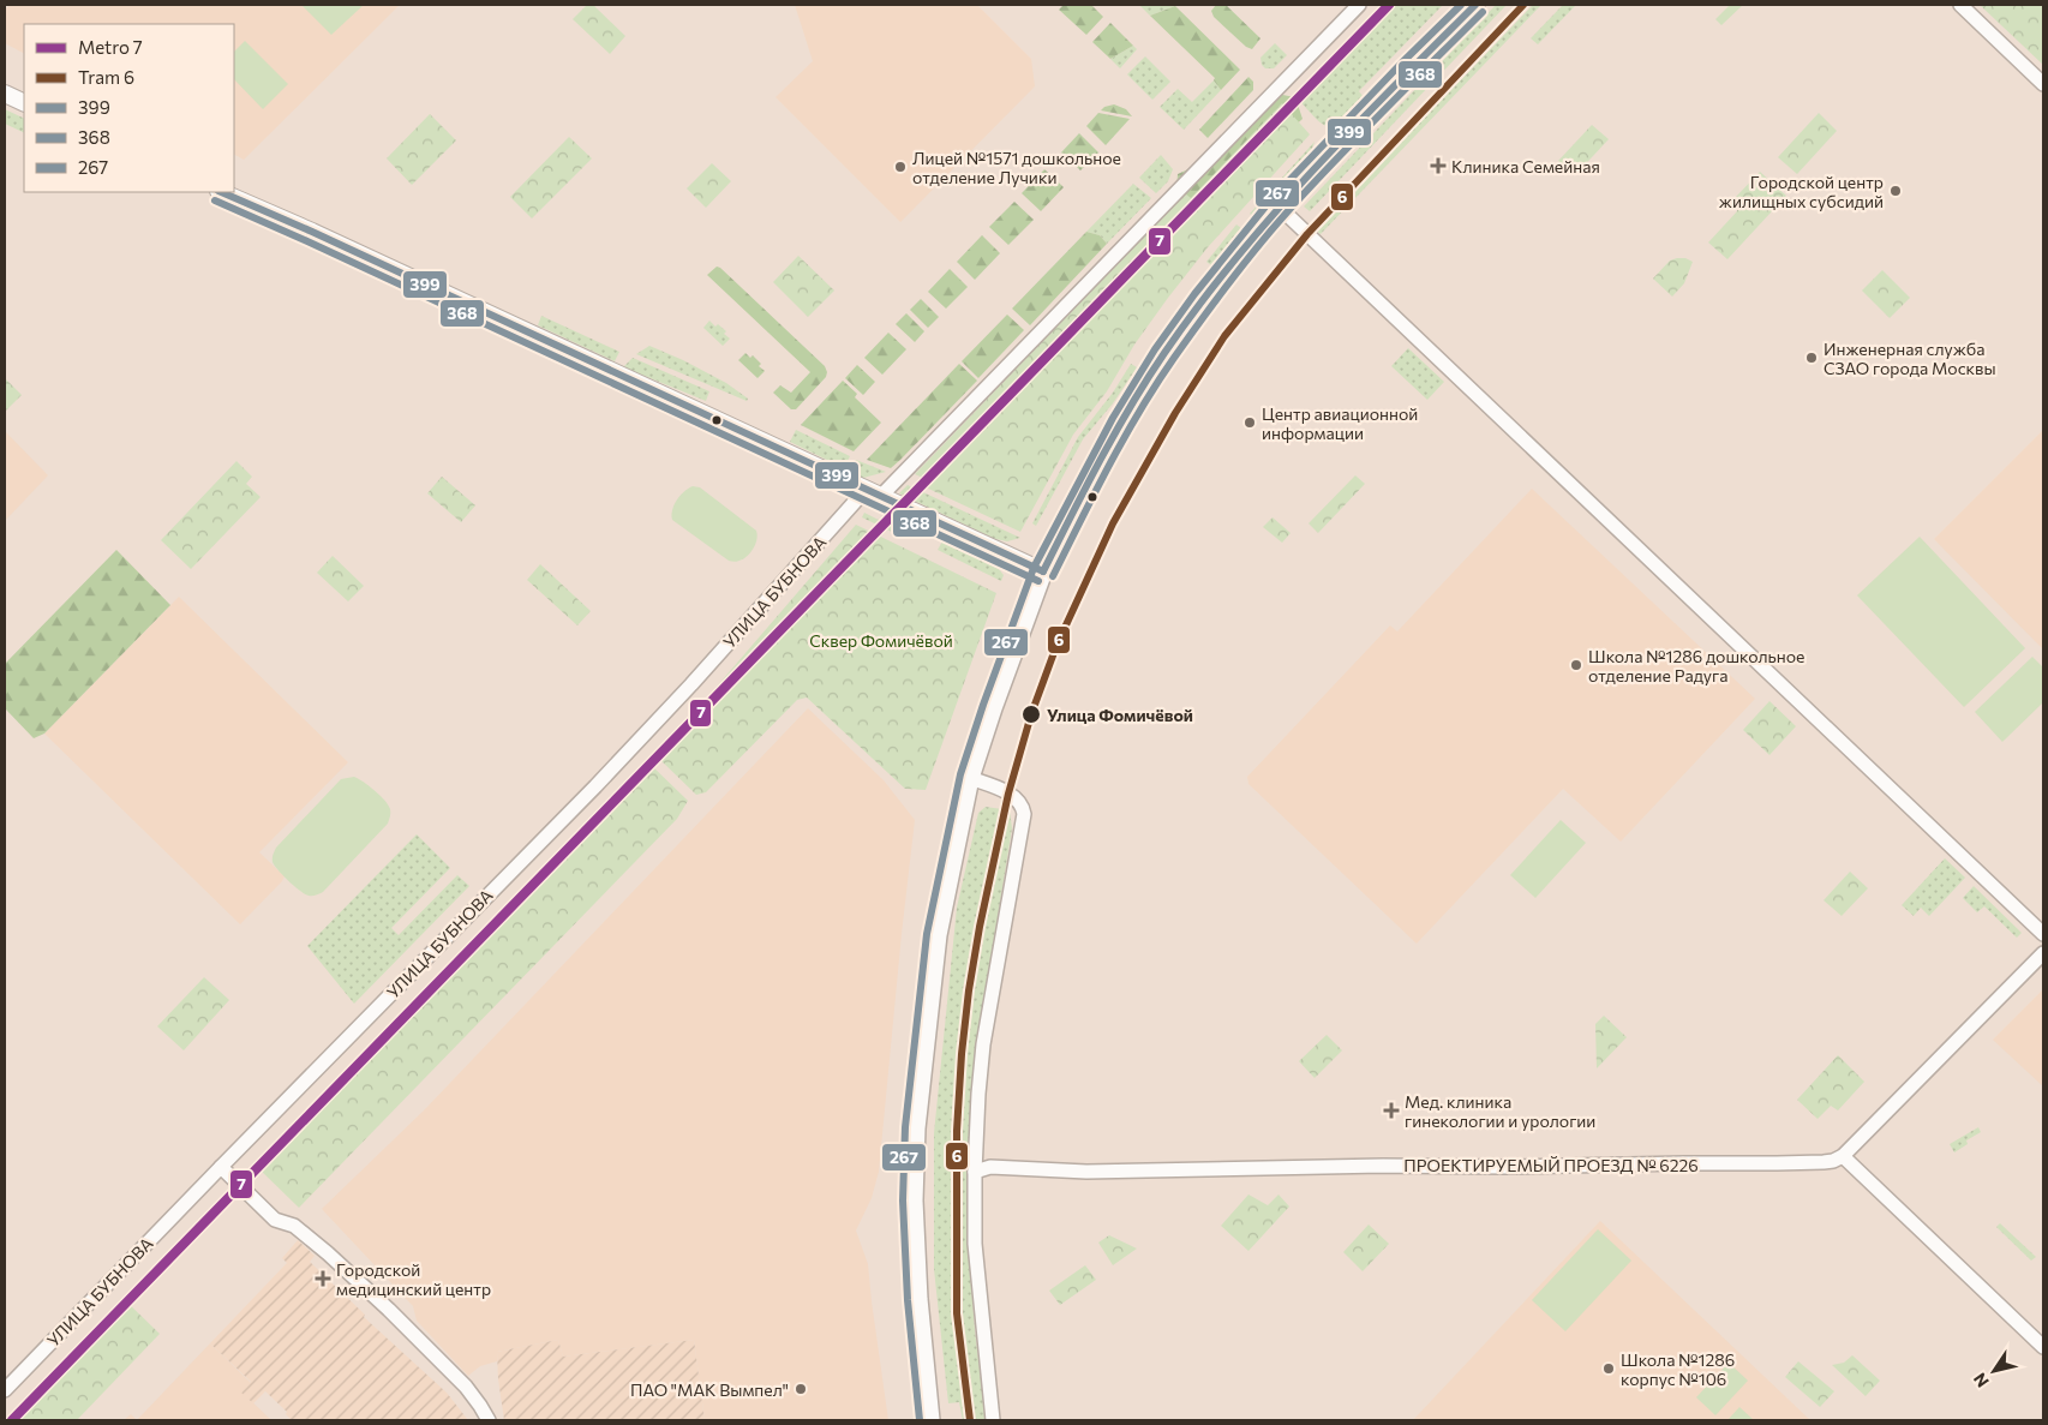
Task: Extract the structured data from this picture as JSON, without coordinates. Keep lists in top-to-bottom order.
{
  "streets": {
    "street": ["УЛИЦА БУБНОВА", "ПРОЕКТИРУЕМЫЙ ПРОЕЗД № 6226"]
  },
  "parks": ["Сквер Фомичёвой"],
  "places": {
    "health": ["Клиника Семейная", "Мед. клиника гинекологии и урологии", "Городской медицинский центр"],
    "other": [
      "Лицей №1571 дошкольное отделение Лучики",
      "Городской центр жилищных субсидий",
      "Инженерная служба СЗАО города Москвы",
      "Центр авиационной информации",
      "Школа №1286 дошкольное отделение Радуга",
      "Улица Фомичёвой",
      "Школа №1286 корпус №106",
      "ПАО \"МАК Вымпел\""
    ]
  },
  "lines": [
    "metro line 7",
    "tram line 6",
    "transit line 399",
    "transit line 267",
    "transit line 368"
  ],
  "legend": [
    "Metro 7",
    "Tram 6",
    "399",
    "368",
    "267"
  ],
  "north": "bottom left"
}
